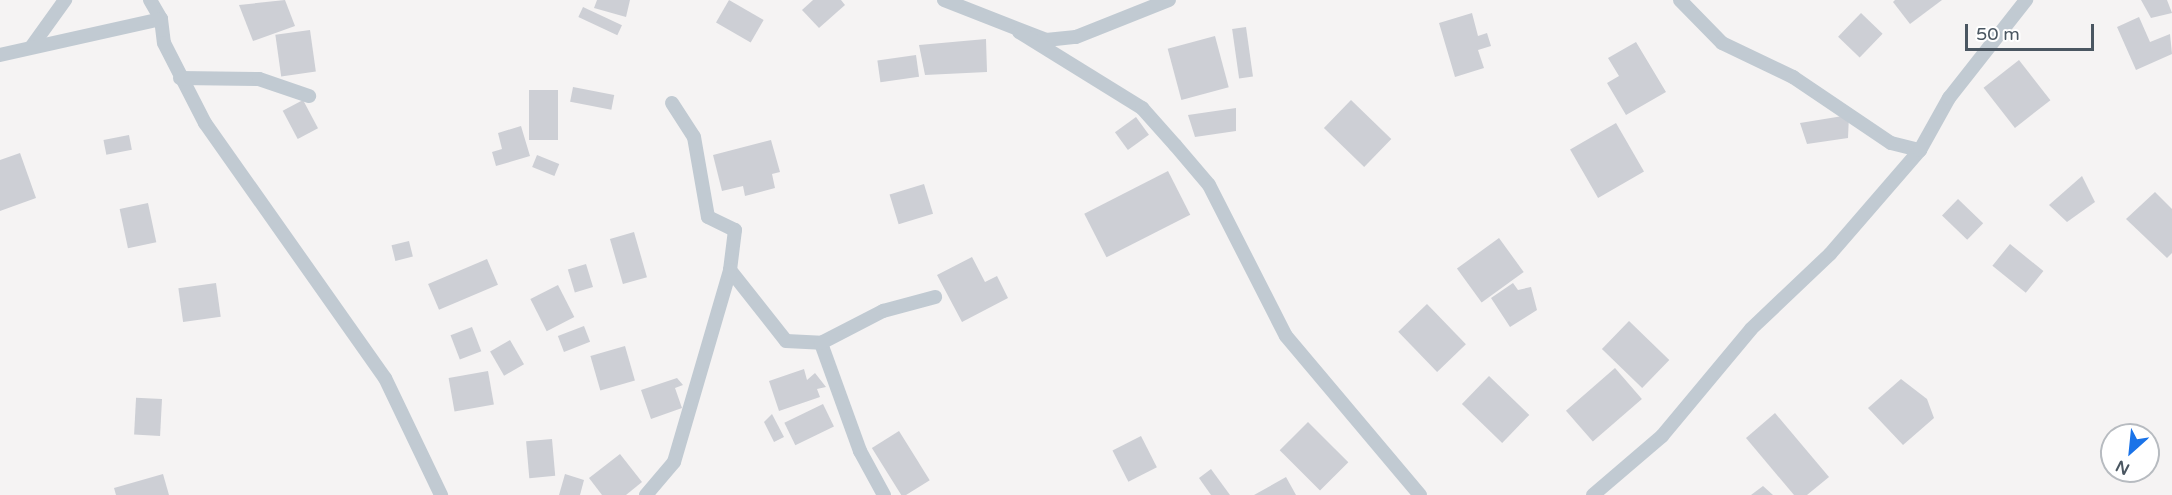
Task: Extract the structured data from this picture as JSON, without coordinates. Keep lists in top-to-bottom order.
{
  "scale_bar": "50 m",
  "north": "bottom left"
}
